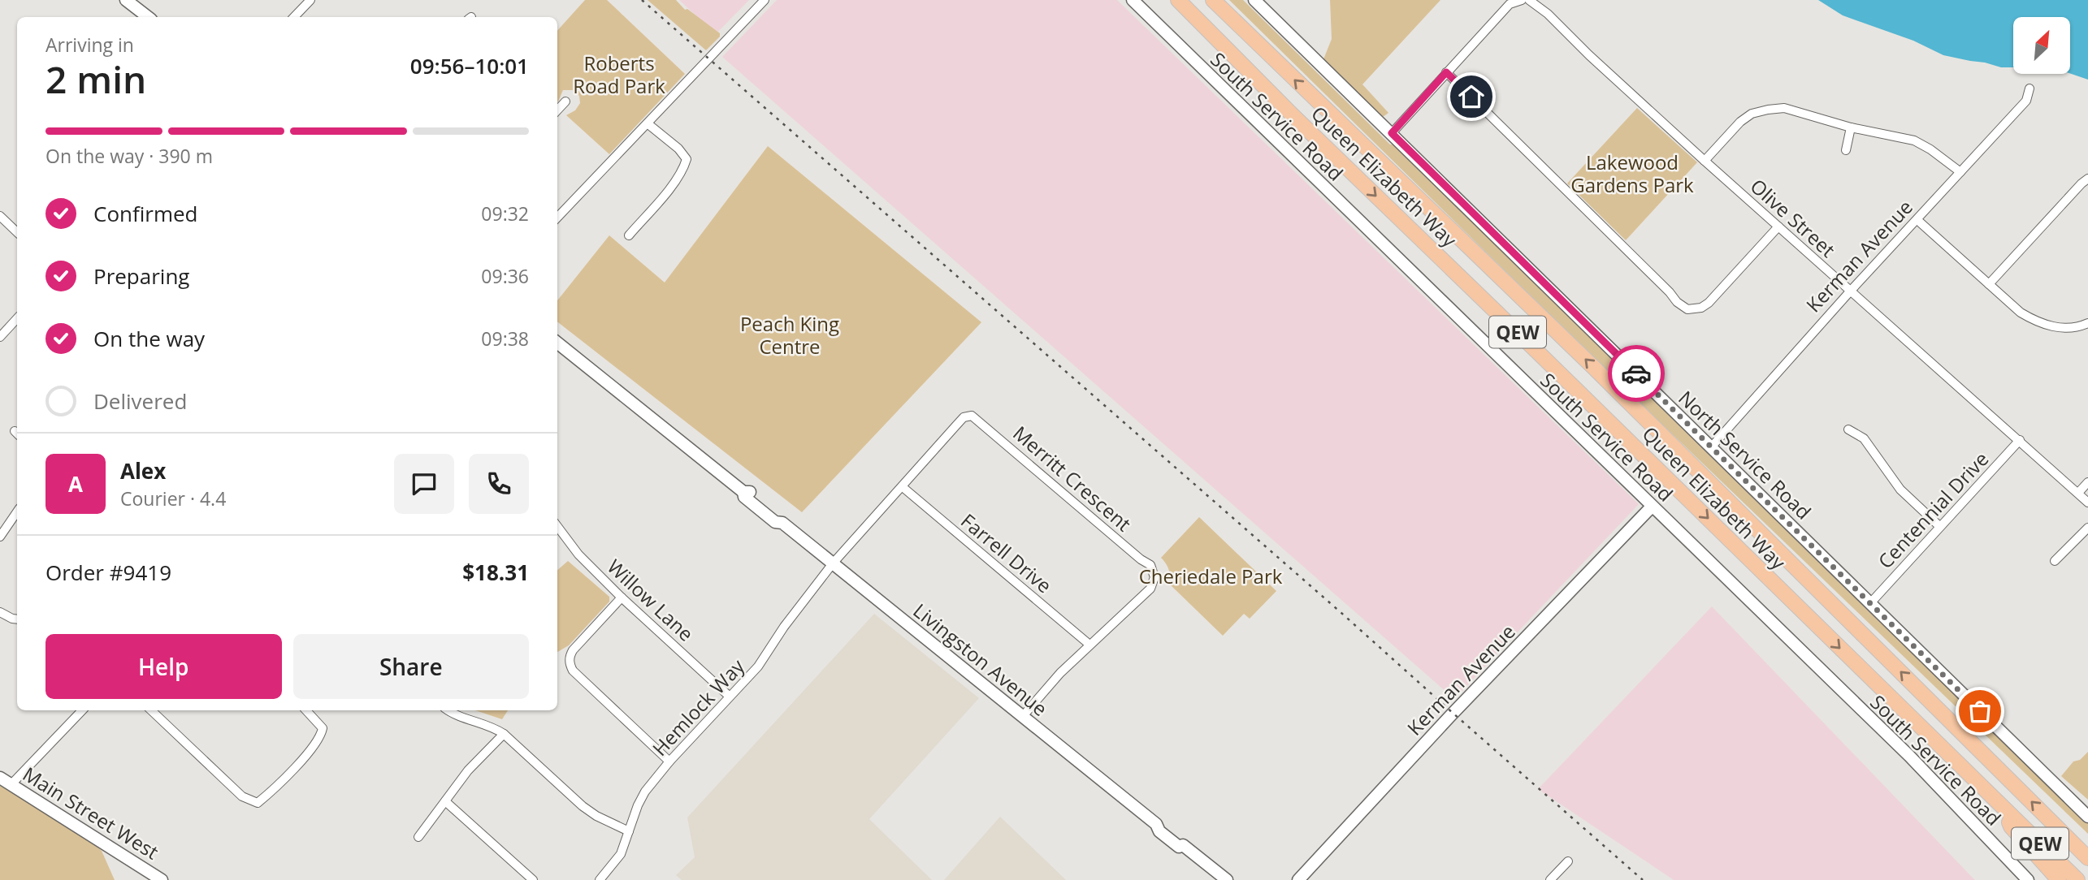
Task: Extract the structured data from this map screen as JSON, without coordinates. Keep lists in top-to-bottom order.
{
  "streets": {
    "highway": ["Queen Elizabeth Way", "QEW"],
    "street": [
      "South Service Road",
      "Olive Street",
      "Kerman Avenue",
      "North Service Road",
      "Merritt Crescent",
      "Centennial Drive",
      "Farrell Drive",
      "Willow Lane",
      "Livingston Avenue",
      "Hemlock Way",
      "Main Street West"
    ]
  },
  "crossings": [
    ["South Service Road", "Kerman Avenue"],
    ["Olive Street", "Kerman Avenue"],
    ["Olive Street", "Centennial Drive"],
    ["Kerman Avenue", "North Service Road"],
    ["North Service Road", "Centennial Drive"],
    ["Merritt Crescent", "Farrell Drive"],
    ["Merritt Crescent", "Livingston Avenue"],
    ["Merritt Crescent", "Hemlock Way"],
    ["Willow Lane", "Hemlock Way"],
    ["Livingston Avenue", "Hemlock Way"]
  ],
  "parks": [
    "Roberts Road Park",
    "Lakewood Gardens Park",
    "Peach King Centre",
    "Cheriedale Park"
  ],
  "north": "top right",
  "page": {
    "heading": ["2 min", "Arriving in", "09:56–10:01"],
    "panel": [
      "Alex",
      "Courier · 4.4",
      "Order #9419",
      "$18.31"
    ],
    "bar": "On the way · 390 m",
    "list": [
      ["Confirmed", "09:32"],
      ["Preparing", "09:36"],
      ["On the way", "09:38"],
      "Delivered"
    ],
    "round": "A",
    "buttons": ["Help", "Share"]
  }
}
